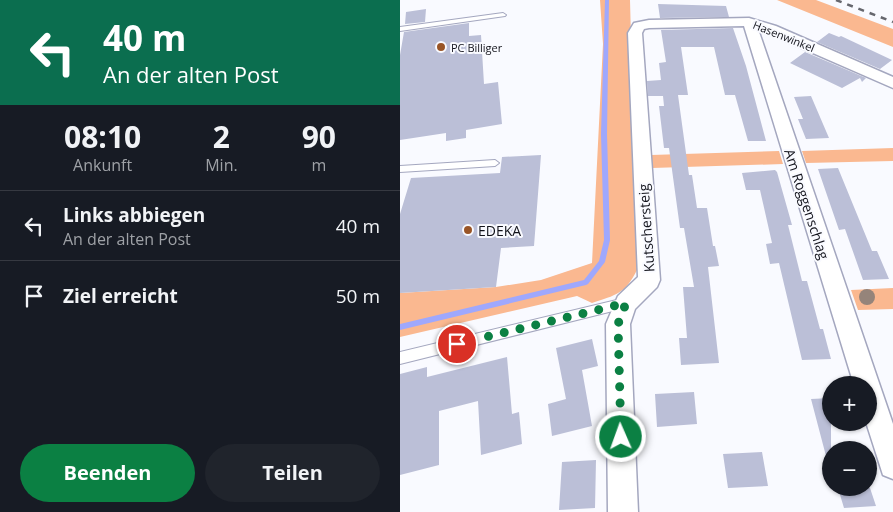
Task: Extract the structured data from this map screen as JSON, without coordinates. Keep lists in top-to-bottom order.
{
  "streets": {
    "street": ["Hasenwinkel", "Am Roggenschlag", "Kutschersteig"]
  },
  "crossings": [
    ["Hasenwinkel", "Am Roggenschlag"],
    ["Hasenwinkel", "Kutschersteig"]
  ],
  "places": ["PC Billiger", "EDEKA"],
  "page": {
    "turn": ["40 m", "An der alten Post"],
    "eta": [
      "08:10",
      "Ankunft",
      "2",
      "Min.",
      "90",
      "m"
    ],
    "list": [
      {
        "name": "Links abbiegen",
        "note": "An der alten Post",
        "value": "40 m"
      },
      {
        "name": "Ziel erreicht",
        "value": "50 m"
      }
    ],
    "map_buttons": ["+", "−"],
    "buttons": ["Beenden", "Teilen"]
  }
}
